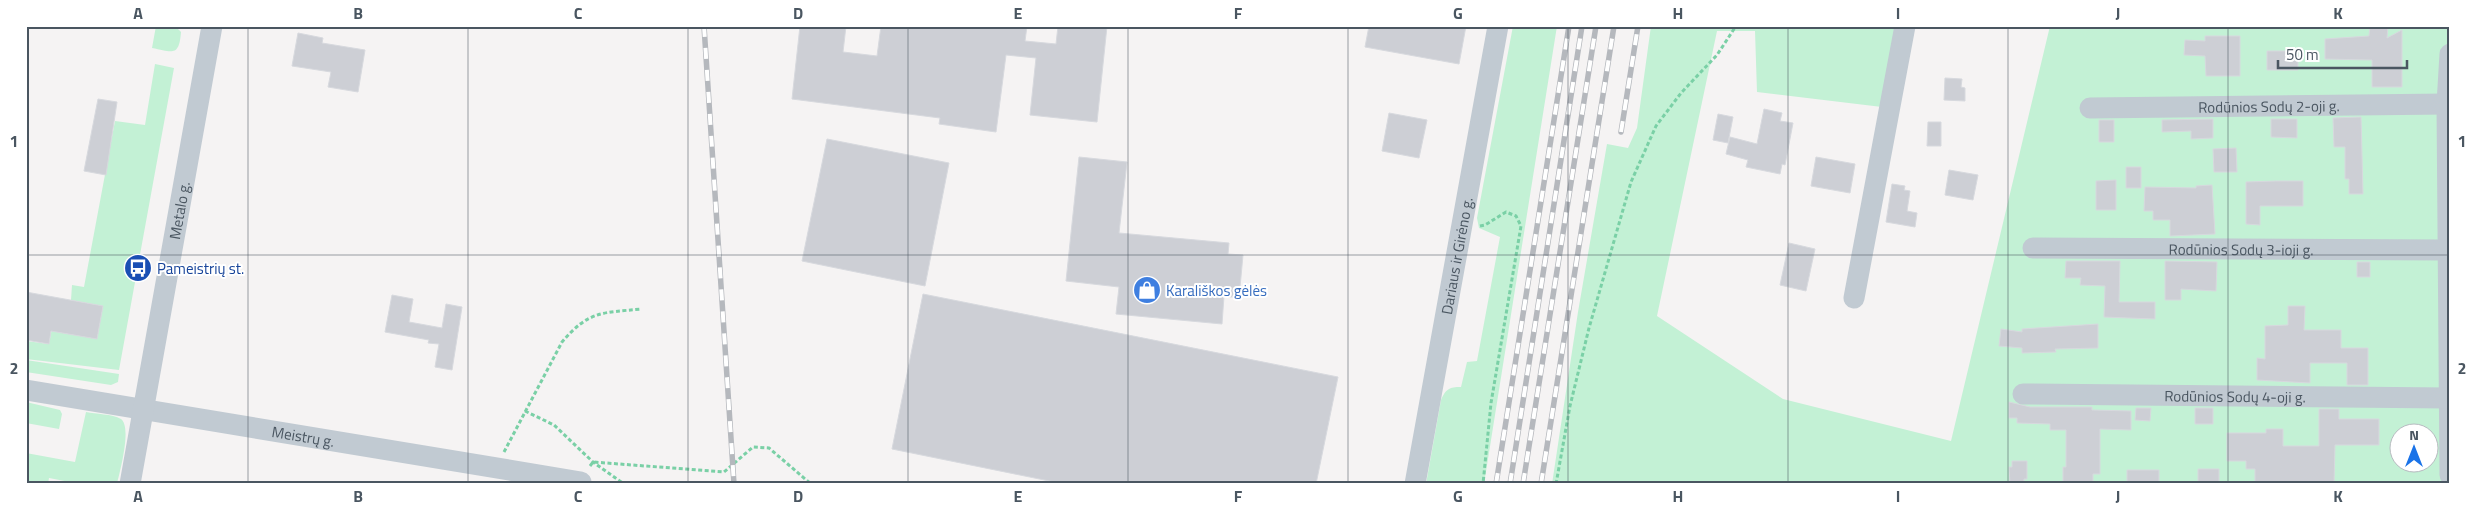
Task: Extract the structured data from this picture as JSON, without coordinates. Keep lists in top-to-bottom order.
{
  "streets": {
    "street": [
      "Rodūnios Sodų 2-oji g.",
      "Metalo g.",
      "Rodūnios Sodų 3-ioji g.",
      "Dariaus ir Girėno g.",
      "Rodūnios Sodų 4-oji g.",
      "Meistrų g."
    ]
  },
  "crossings": [
    ["Metalo g.", "Meistrų g."]
  ],
  "places": {
    "bus stop": ["Pameistrių st."],
    "shop": ["Karališkos gėlės"]
  },
  "scale_bar": "50 m",
  "north": "top",
  "grid": {
    "columns": [
      "A",
      "B",
      "C",
      "D",
      "E",
      "F",
      "G",
      "H",
      "I",
      "J",
      "K"
    ],
    "rows": ["1", "2"]
  }
}
